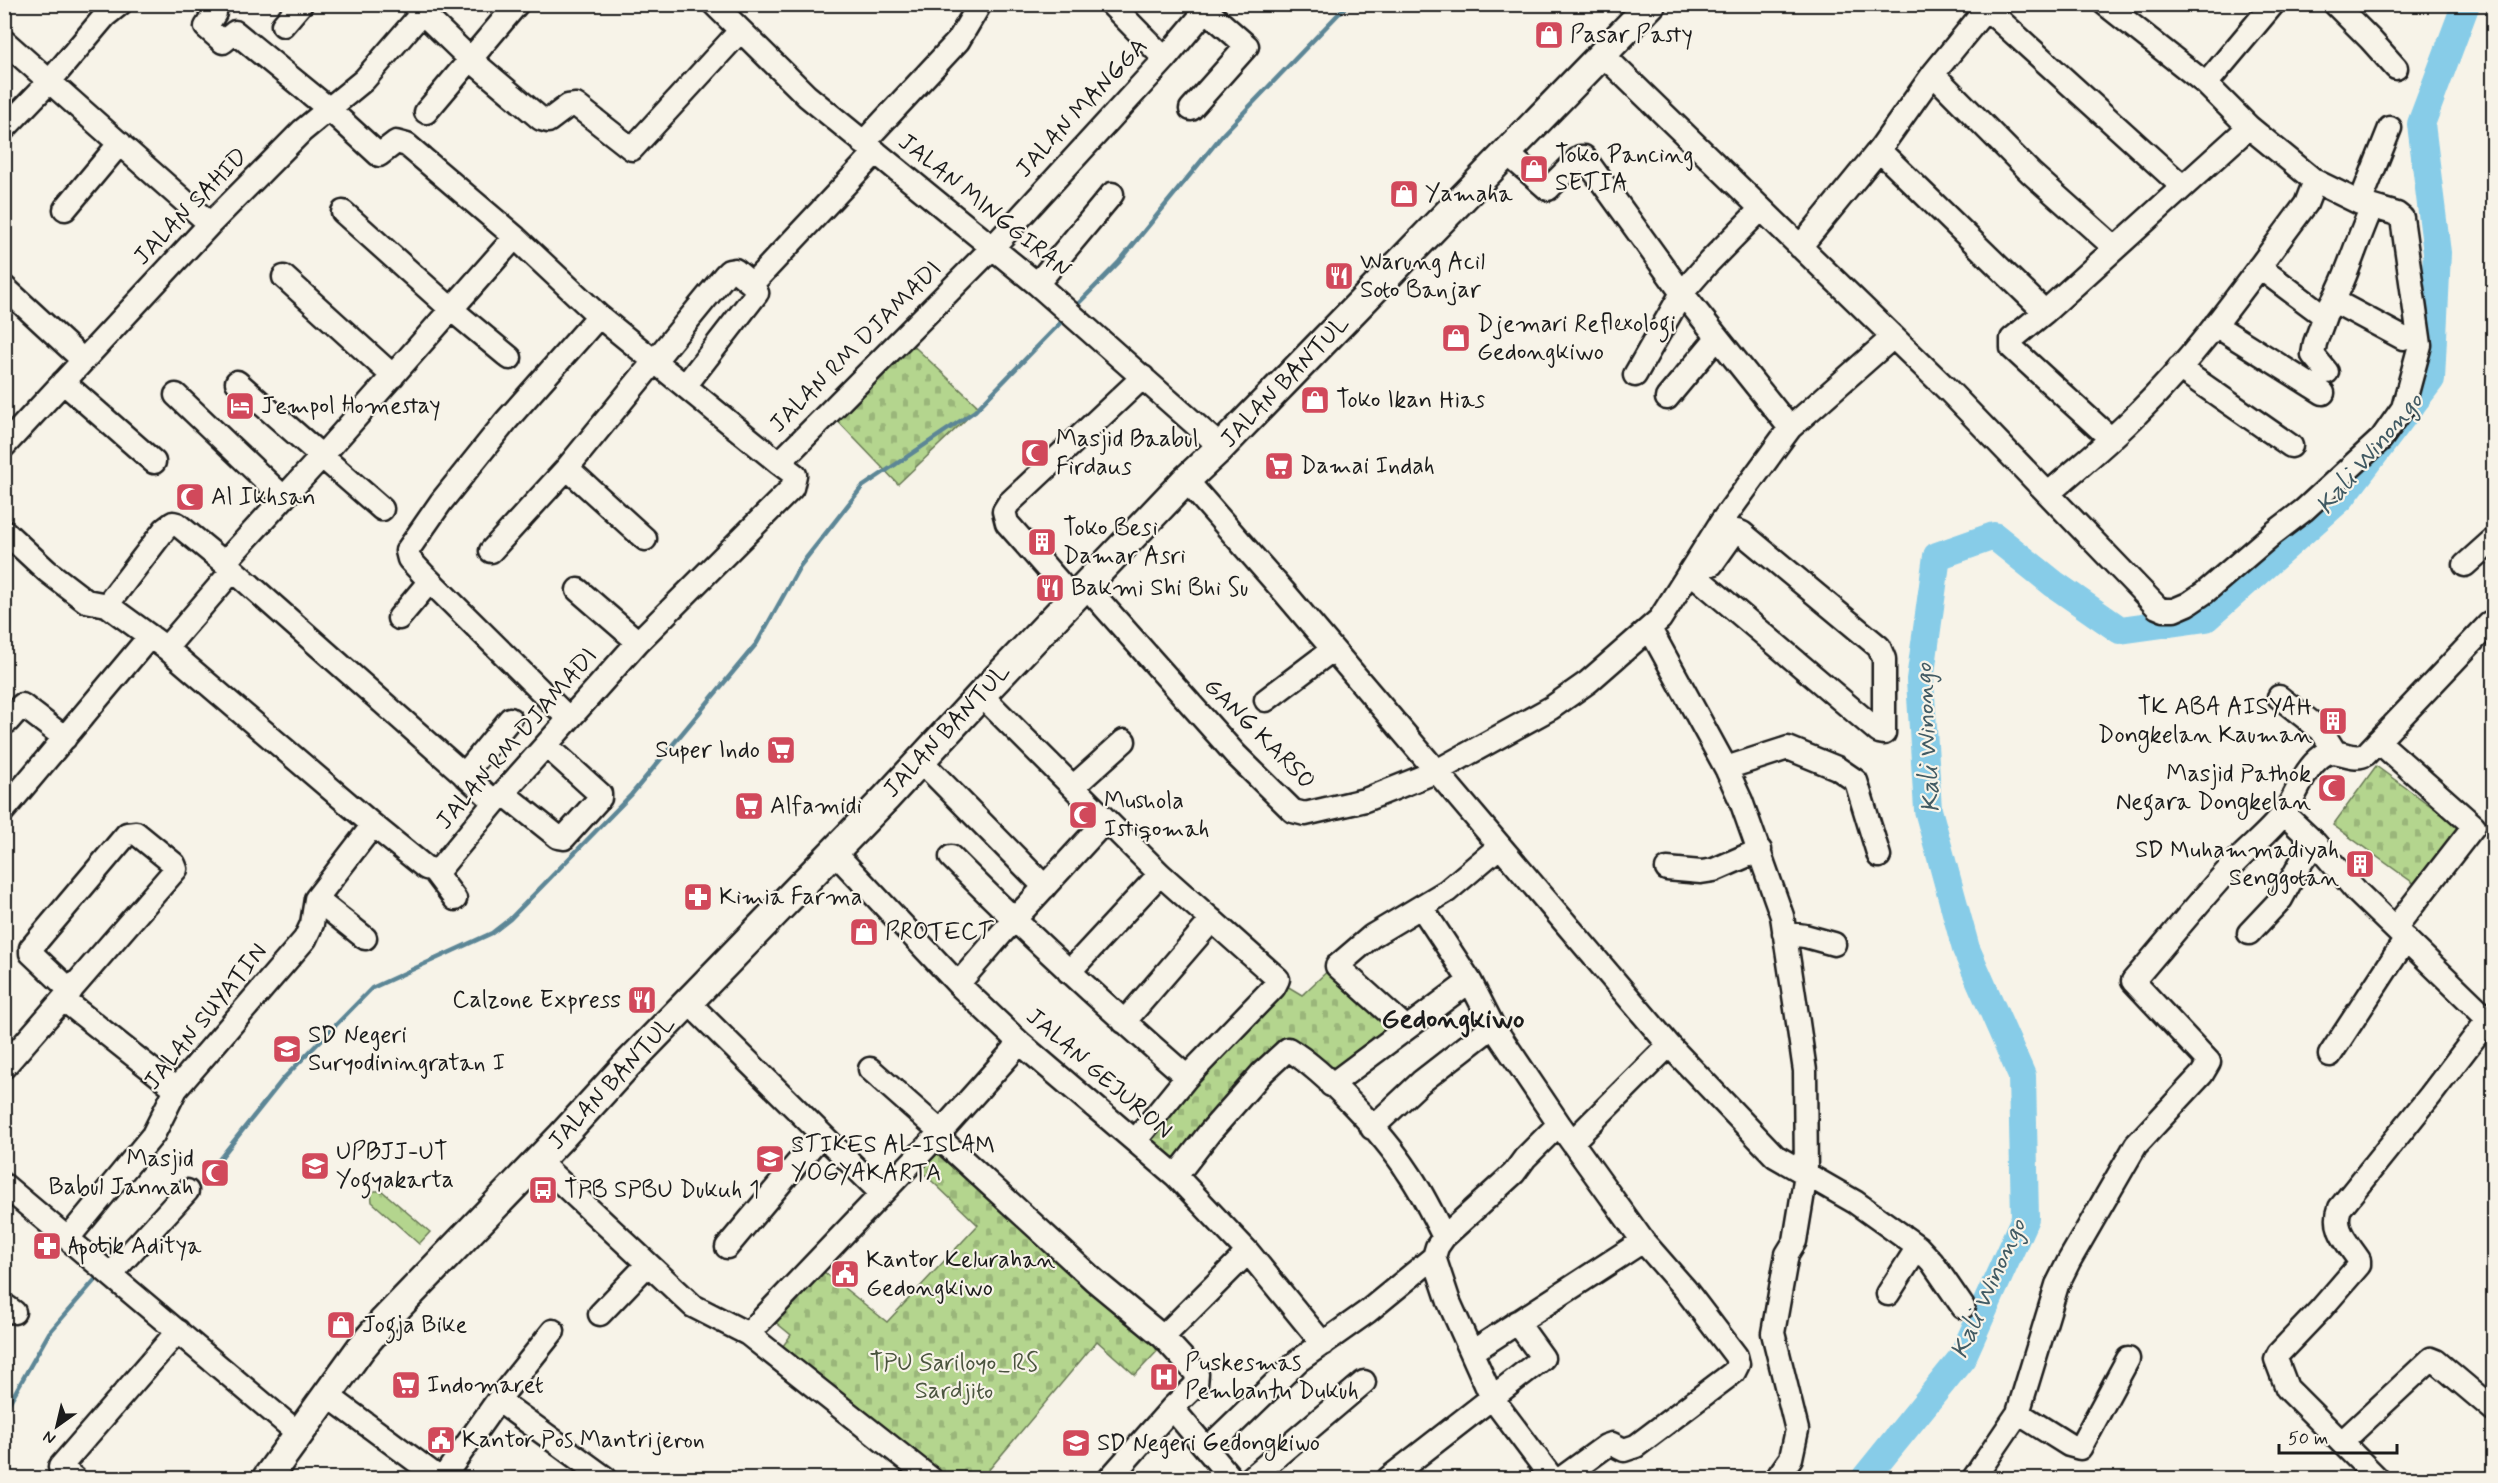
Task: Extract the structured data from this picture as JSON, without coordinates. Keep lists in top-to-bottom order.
{
  "streets": {
    "main road": ["JALAN BANTUL"],
    "street": [
      "JALAN MANGGA",
      "JALAN MINGGIRAN",
      "JALAN SAHID",
      "JALAN RM DJAMADI",
      "GANG KARSO",
      "JALAN SUYATIN",
      "JALAN GEJURON"
    ]
  },
  "crossings": [
    ["JALAN MANGGA", "JALAN MINGGIRAN"],
    ["JALAN MANGGA", "JALAN RM DJAMADI"],
    ["JALAN MINGGIRAN", "JALAN RM DJAMADI"],
    ["JALAN MINGGIRAN", "JALAN BANTUL"],
    ["JALAN MINGGIRAN", "GANG KARSO"],
    ["JALAN BANTUL", "GANG KARSO"],
    ["JALAN BANTUL", "JALAN GEJURON"]
  ],
  "districts": ["Gedongkiwo"],
  "water": ["Kali Winongo"],
  "parks": ["TPU Sariloyo_RS Sardjito"],
  "places": {
    "shop": [
      "Pasar Pasty",
      "Toko Pancing SETIA",
      "Yamaha",
      "Djemari Reflexologi Gedongkiwo",
      "Toko Ikan Hias",
      "PROTECT",
      "Jogja Bike"
    ],
    "restaurant": ["Warung Acil Soto Banjar", "Bakmi Shi Bhi Su", "Calzone Express"],
    "hotel": ["Jempol Homestay"],
    "mosque": [
      "Masjid Baabul Firdaus",
      "Al Ikhsan",
      "Masjid Pathok Negara Dongkelan",
      "Mushola Istiqomah",
      "Masjid Babul Jannah"
    ],
    "supermarket": [
      "Damai Indah",
      "Super Indo",
      "Alfamidi",
      "Indomaret"
    ],
    "building": ["Toko Besi Damar Asri", "TK ABA AISYAH Dongkelan Kauman", "SD Muhammadiyah Senggotan"],
    "pharmacy": ["Kimia Farma", "Apotik Aditya"],
    "school or university": [
      "SD Negeri Suryodiningratan I",
      "STIKES AL-ISLAM YOGYAKARTA",
      "UPBJJ-UT Yogyakarta",
      "SD Negeri Gedongkiwo"
    ],
    "bus stop": ["TPB SPBU Dukuh 1"],
    "public building": ["Kantor Kelurahan Gedongkiwo", "Kantor Pos Mantrijeron"],
    "hospital": ["Puskesmas Pembantu Dukuh"]
  },
  "scale_bar": "50 m",
  "north": "bottom left"
}
